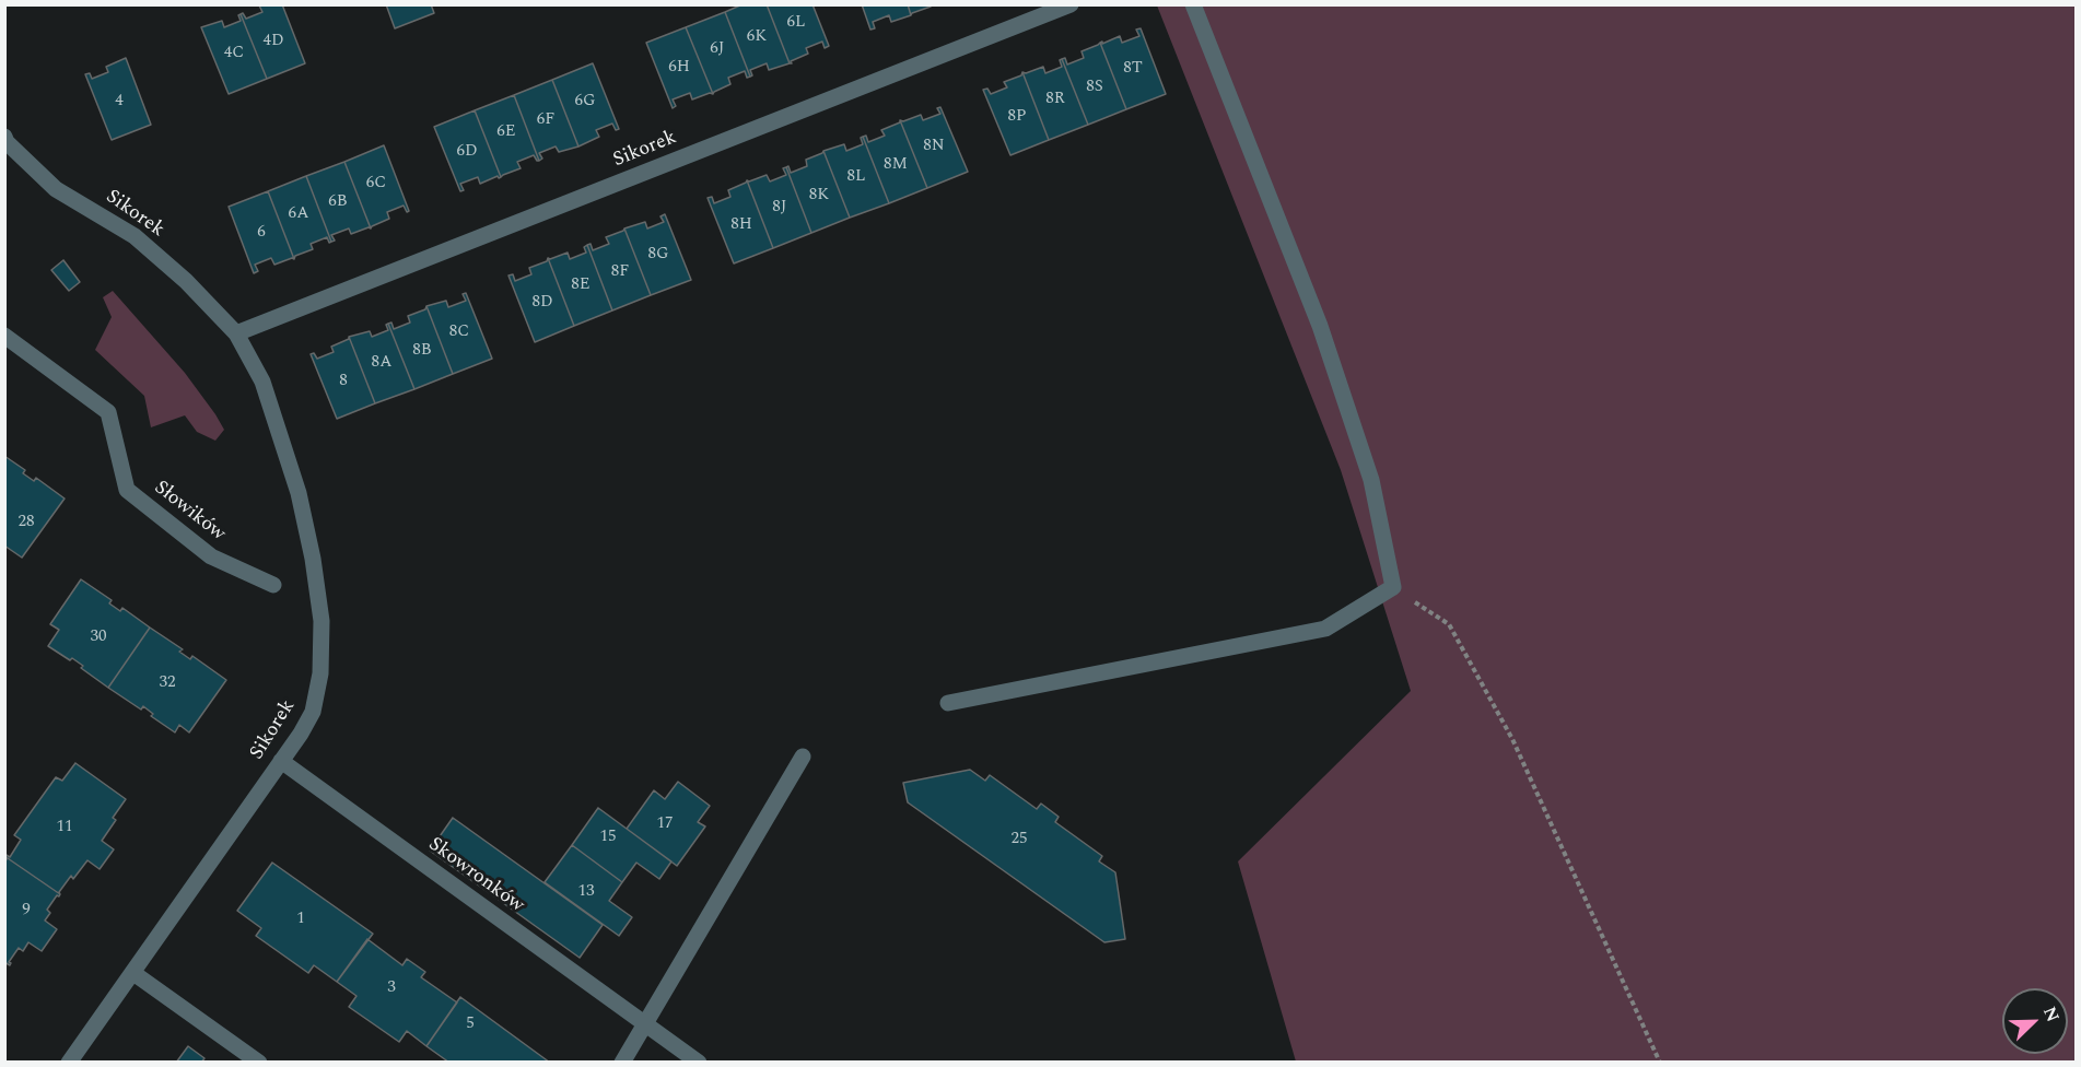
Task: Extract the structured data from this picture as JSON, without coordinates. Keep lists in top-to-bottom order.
{
  "streets": {
    "street": ["Sikorek", "Słowików", "Skowronków"]
  },
  "crossings": [
    ["Sikorek", "Skowronków"]
  ],
  "house_numbers": [
    "6L",
    "6K",
    "4D",
    "6J",
    "4C",
    "6H",
    "8T",
    "8S",
    "8R",
    "4",
    "6G",
    "8P",
    "6F",
    "6E",
    "8N",
    "6D",
    "8M",
    "8L",
    "6C",
    "8K",
    "6B",
    "8J",
    "6A",
    "8H",
    "6",
    "8G",
    "8F",
    "8E",
    "8D",
    "8C",
    "8B",
    "8A",
    "8",
    "28",
    "30",
    "32",
    "17",
    "11",
    "15",
    "25",
    "13",
    "9",
    "1",
    "3",
    "5"
  ],
  "north": "top right"
}
